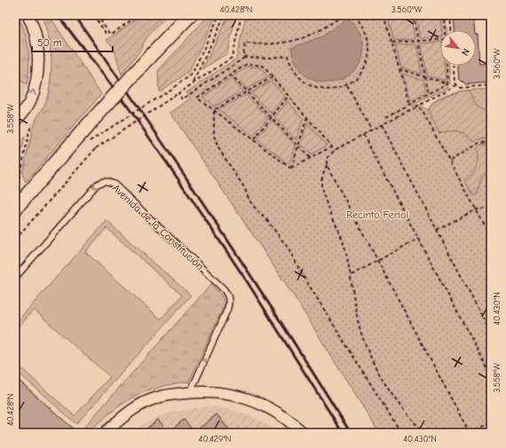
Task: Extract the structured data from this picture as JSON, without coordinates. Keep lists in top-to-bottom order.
{
  "streets": {
    "lane": ["Avenida de la Constitución"]
  },
  "parks": ["Recinto Ferial"],
  "scale_bar": "50 m",
  "north": "bottom right",
  "coordinates": [
    "40.428°N",
    "3.560°W",
    "3.558°W",
    "40.430°N",
    "40.429°N"
  ]
}
